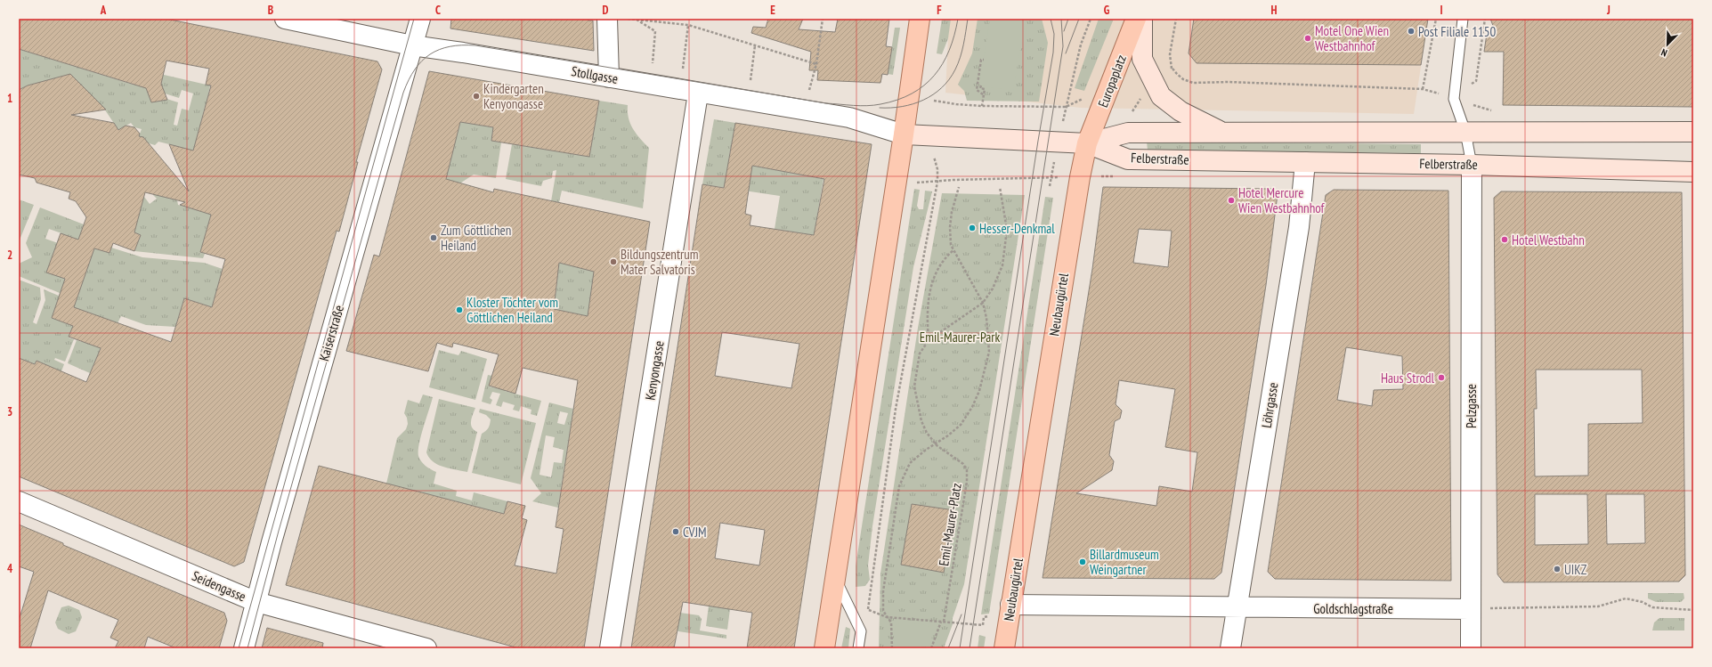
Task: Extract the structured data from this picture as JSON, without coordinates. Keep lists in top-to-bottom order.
{
  "streets": {
    "main road": ["Europaplatz", "Felberstraße", "Neubaugürtel"],
    "street": [
      "Stollgasse",
      "Kaiserstraße",
      "Kenyongasse",
      "Löhrgasse",
      "Pelzgasse",
      "Seidengasse",
      "Goldschlagstraße"
    ],
    "path": ["Emil-Maurer-Platz"]
  },
  "crossings": [
    ["Stollgasse", "Kaiserstraße"],
    ["Stollgasse", "Kenyongasse"],
    ["Europaplatz", "Felberstraße"],
    ["Europaplatz", "Neubaugürtel"],
    ["Felberstraße", "Neubaugürtel"],
    ["Felberstraße", "Löhrgasse"],
    ["Felberstraße", "Pelzgasse"],
    ["Neubaugürtel", "Goldschlagstraße"],
    ["Kaiserstraße", "Seidengasse"],
    ["Löhrgasse", "Goldschlagstraße"],
    ["Pelzgasse", "Goldschlagstraße"]
  ],
  "parks": ["Emil-Maurer-Park"],
  "places": [
    "Post Filiale 1150",
    "Motel One Wien Westbahnhof",
    "Kindergarten Kenyongasse",
    "Hotel Mercure Wien Westbahnhof",
    "Hesser-Denkmal",
    "Zum Göttlichen Heiland",
    "Hotel Westbahn",
    "Bildungszentrum Mater Salvatoris",
    "Kloster Töchter vom Göttlichen Heiland",
    "Haus Strodl",
    "CVJM",
    "Billardmuseum Weingartner",
    "UIKZ"
  ],
  "north": "bottom left",
  "grid": {
    "columns": [
      "A",
      "B",
      "C",
      "D",
      "E",
      "F",
      "G",
      "H",
      "I",
      "J"
    ],
    "rows": [
      "1",
      "2",
      "3",
      "4"
    ]
  }
}
